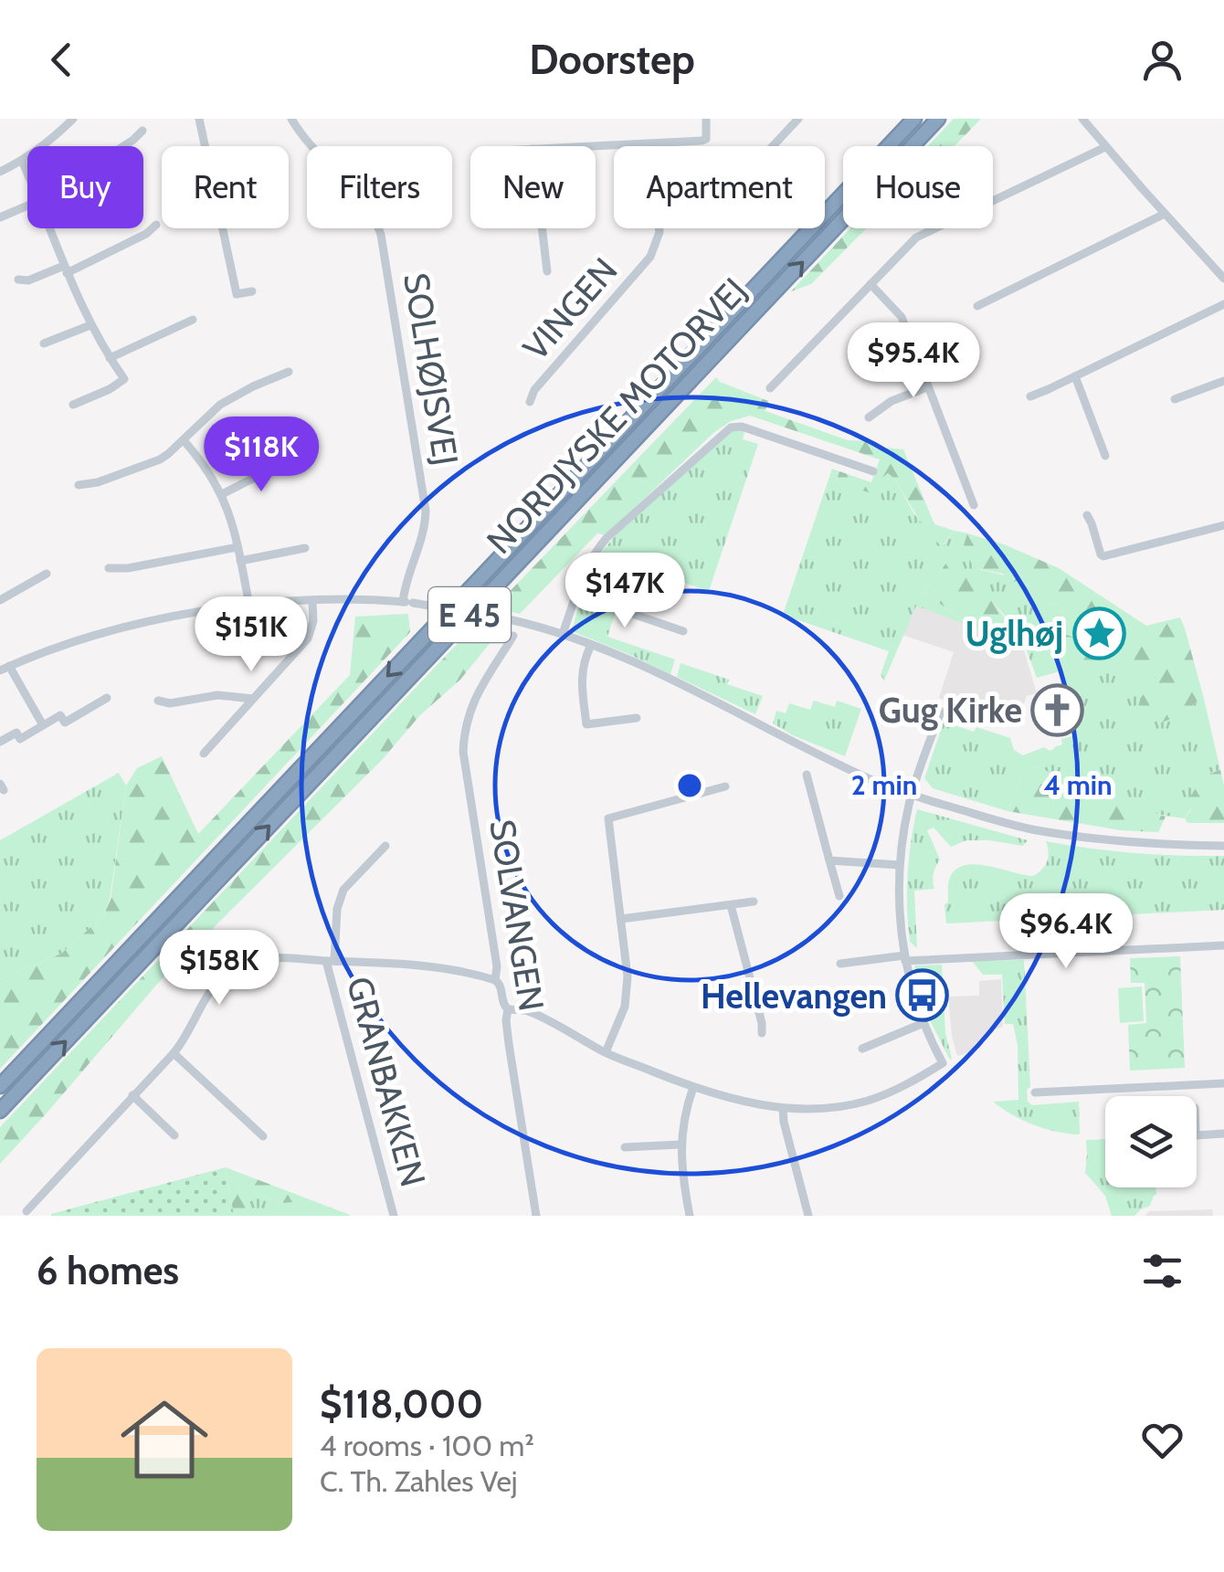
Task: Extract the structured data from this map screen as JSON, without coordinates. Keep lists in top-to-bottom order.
{
  "streets": {
    "highway": ["NORDJYSKE MOTORVEJ", "E 45"],
    "street": [
      "VINGEN",
      "SOLHØJSVEJ",
      "SOLVANGEN",
      "GRANBAKKEN"
    ]
  },
  "places": {
    "place": ["Uglhøj"],
    "church": ["Gug Kirke"],
    "bus stop": ["Hellevangen"]
  },
  "page": {
    "header": "Doorstep",
    "chip": [
      "Buy",
      "Rent",
      "Filters",
      "New",
      "Apartment",
      "House"
    ],
    "price": [
      "$95.4K",
      "$118K",
      "$147K",
      "$151K",
      "$96.4K",
      "$158K"
    ],
    "heading": "6 homes",
    "list": [
      {
        "name": "$118,000",
        "note": "4 rooms · 100 m² · C. Th. Zahles Vej"
      }
    ]
  },
  "rings": ["2 min", "4 min"]
}
